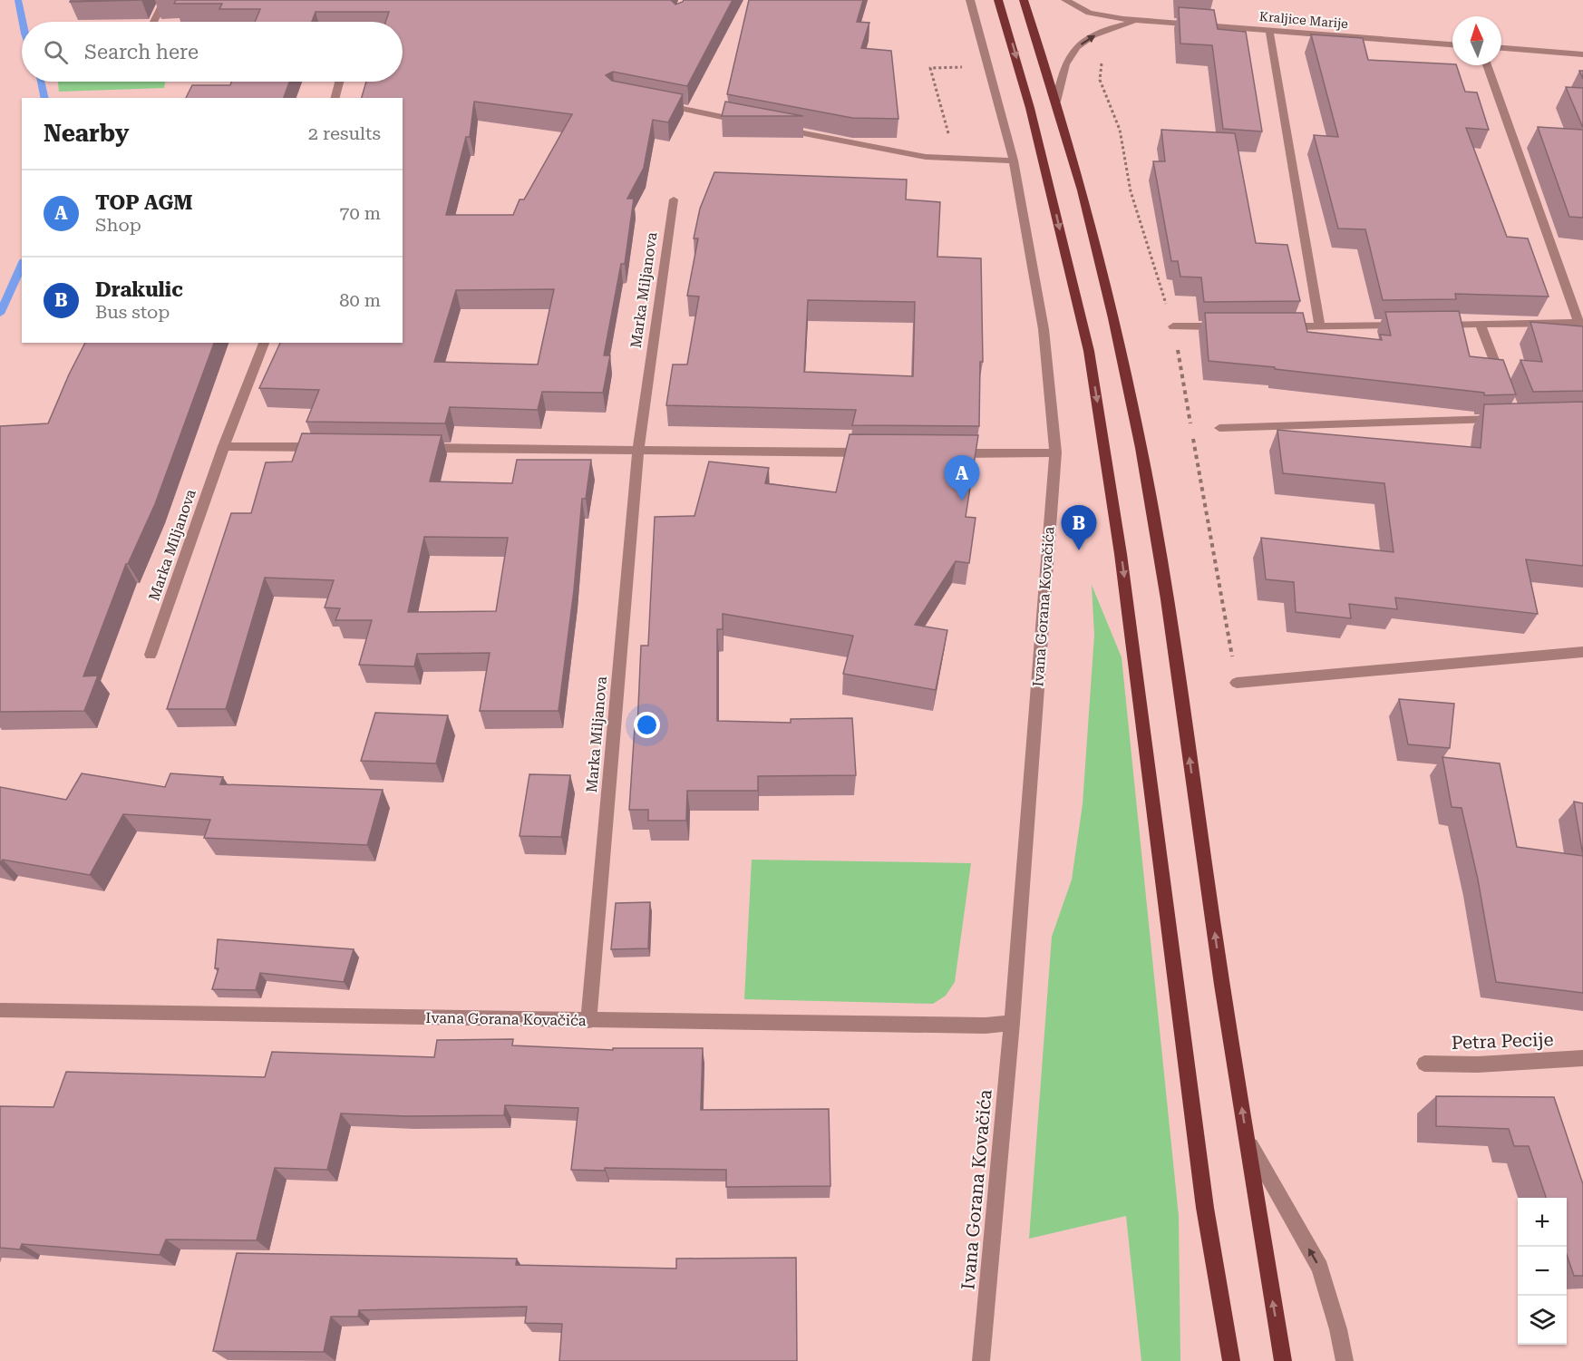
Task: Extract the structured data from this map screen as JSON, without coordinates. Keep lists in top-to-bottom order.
{
  "streets": {
    "street": [
      "Kraljice Marije",
      "Marka Miljanova",
      "Ivana Gorana Kovačića",
      "Petra Pecije"
    ]
  },
  "crossings": [
    ["Marka Miljanova", "Ivana Gorana Kovačića"]
  ],
  "north": "top",
  "page": {
    "search": "Search here",
    "heading": ["Nearby", "2 results"],
    "list": [
      {
        "mark": "A",
        "name": "TOP AGM",
        "note": "Shop",
        "value": "70 m"
      },
      {
        "mark": "B",
        "name": "Drakulic",
        "note": "Bus stop",
        "value": "80 m"
      }
    ],
    "pins": ["A", "B"],
    "map_buttons": ["+", "−"]
  }
}
